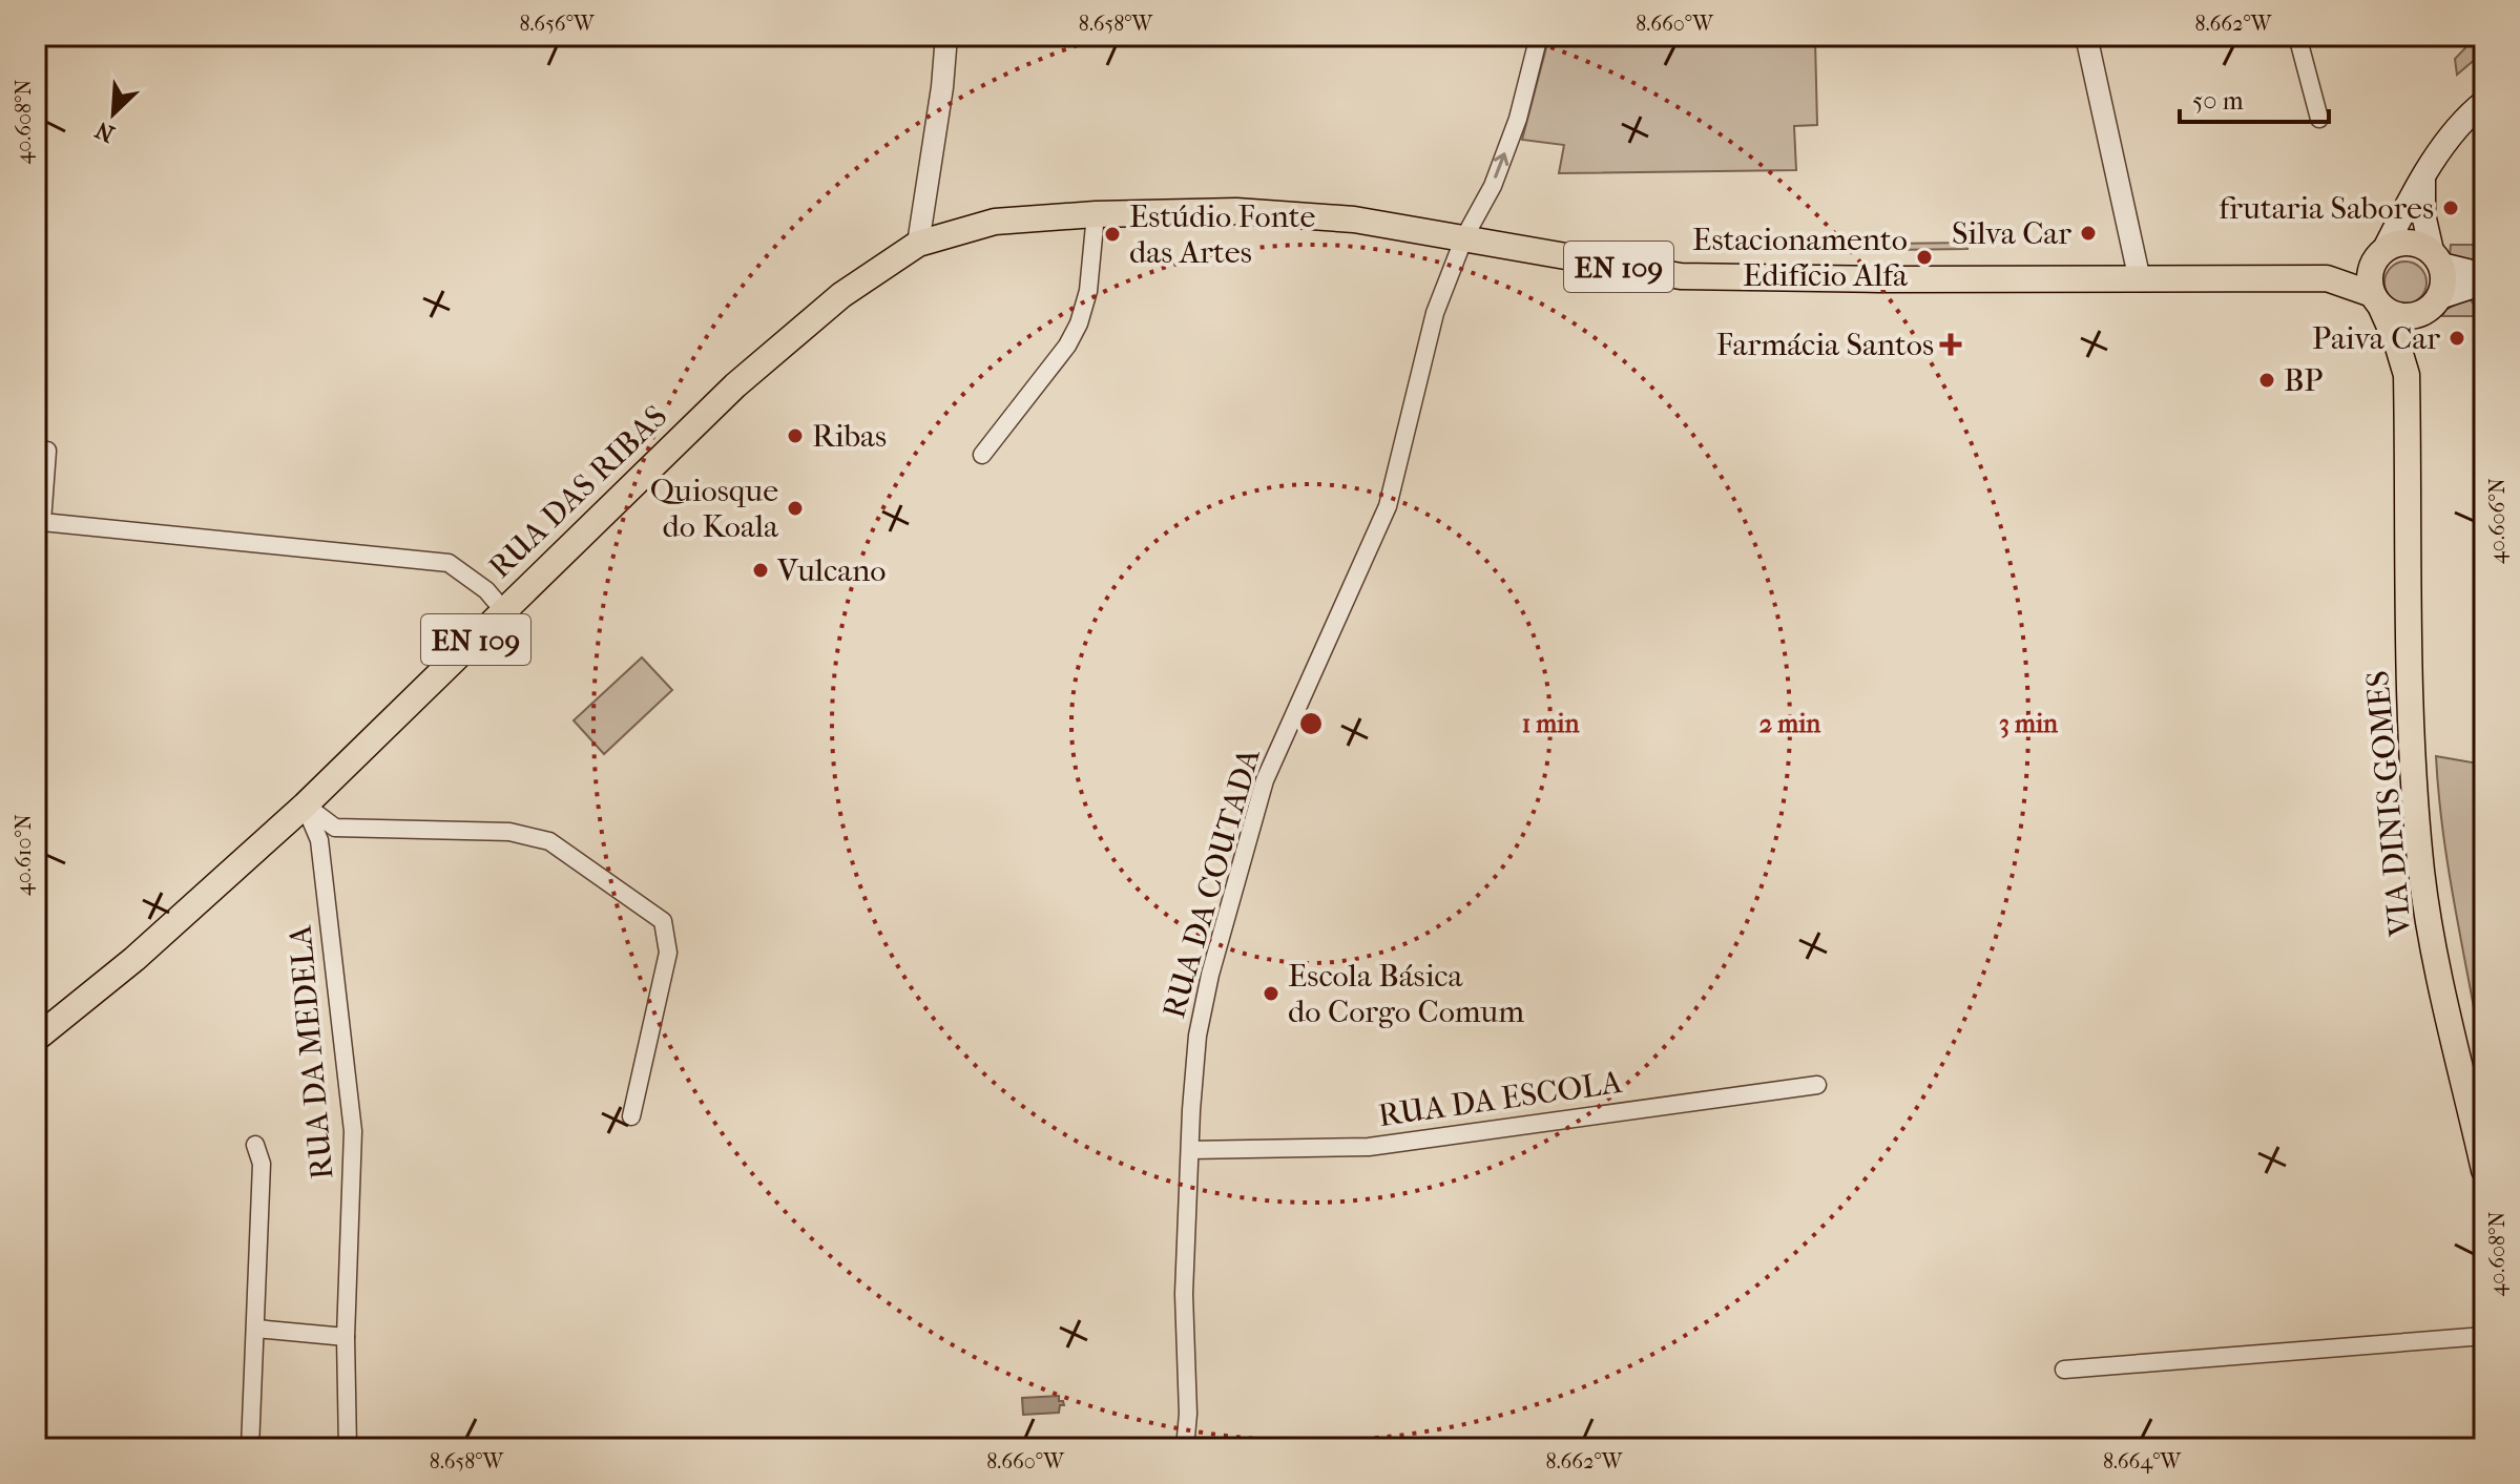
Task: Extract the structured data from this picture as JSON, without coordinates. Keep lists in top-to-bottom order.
{
  "streets": {
    "main road": ["EN 109", "RUA DAS RIBAS", "VIA DINIS GOMES"],
    "street": ["RUA DA COUTADA", "RUA DA MEDELA", "RUA DA ESCOLA"]
  },
  "crossings": [
    ["EN 109", "RUA DAS RIBAS"],
    ["EN 109", "VIA DINIS GOMES"],
    ["EN 109", "RUA DA COUTADA"],
    ["RUA DAS RIBAS", "RUA DA MEDELA"],
    ["RUA DA COUTADA", "RUA DA ESCOLA"]
  ],
  "places": {
    "other": [
      "frutaria Sabores",
      "Silva Car",
      "Estúdio Fonte das Artes",
      "Estacionamento Edifício Alfa",
      "Paiva Car",
      "BP",
      "Ribas",
      "Quiosque do Koala",
      "Vulcano",
      "Escola Básica do Corgo Comum"
    ],
    "health": ["Farmácia Santos"]
  },
  "scale_bar": "50 m",
  "north": "bottom left",
  "coordinates": [
    "8.656°W",
    "8.658°W",
    "8.660°W",
    "8.662°W",
    "40.608°N",
    "40.606°N",
    "40.610°N",
    "8.664°W"
  ],
  "rings": ["1 min", "2 min", "3 min"]
}
